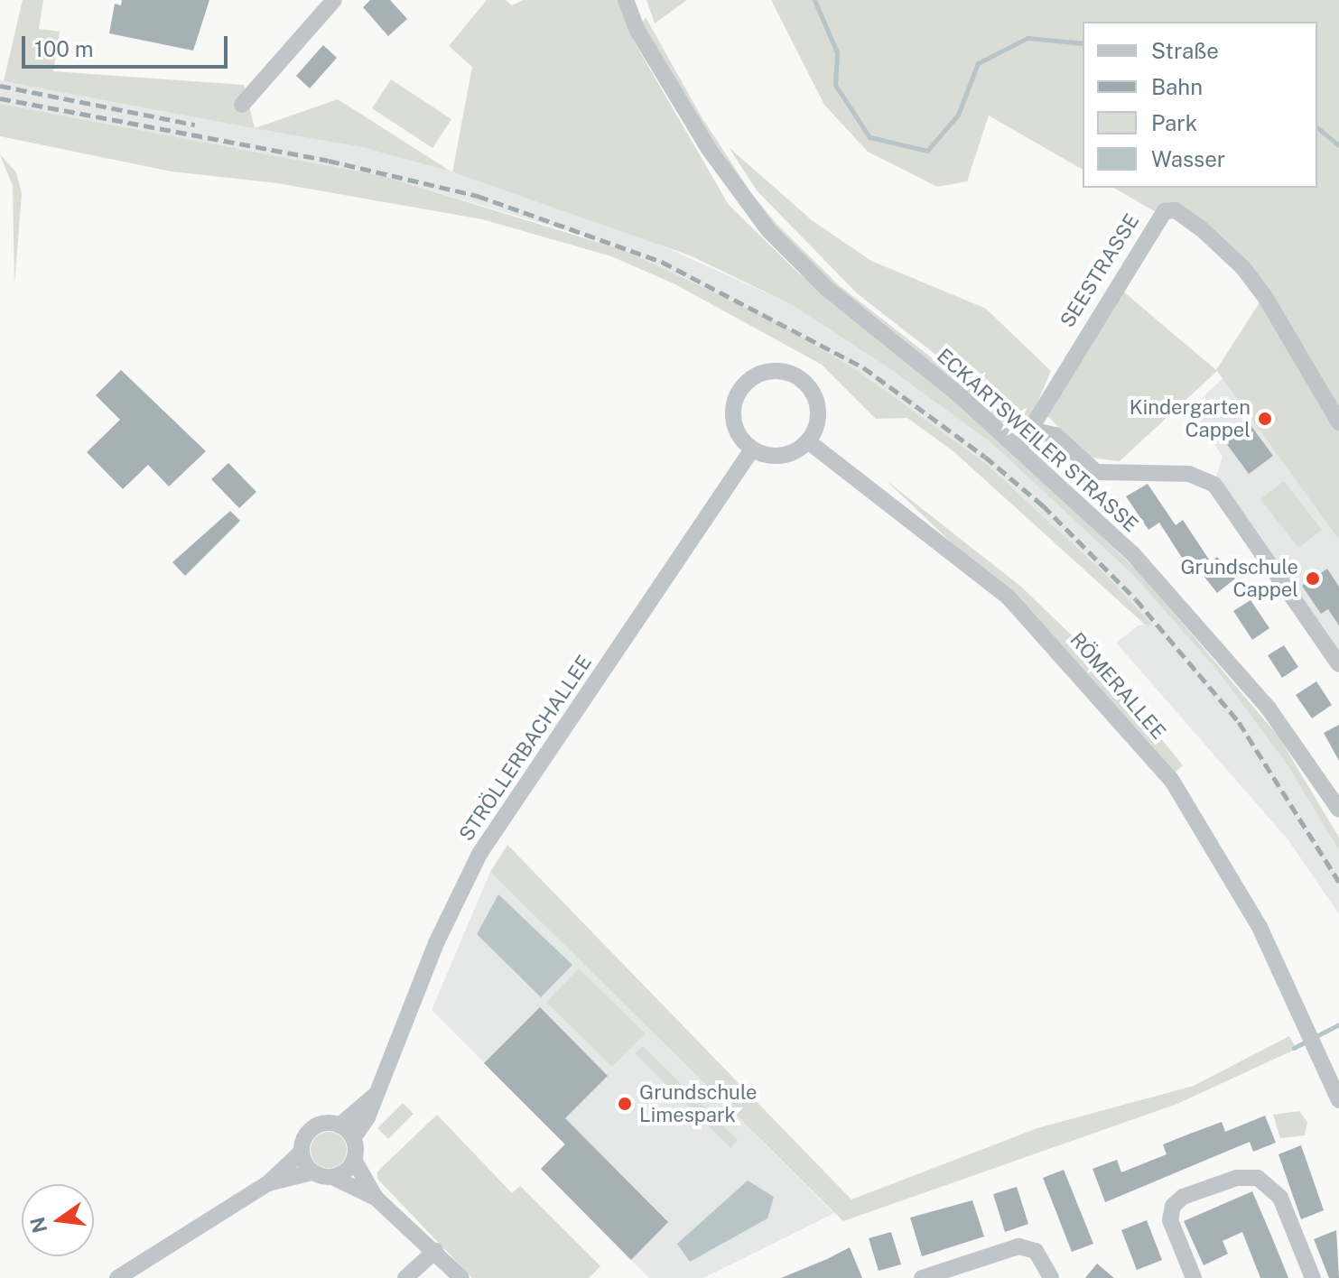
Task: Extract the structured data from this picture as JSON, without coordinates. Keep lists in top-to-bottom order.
{
  "streets": {
    "street": [
      "SEESTRASSE",
      "ECKARTSWEILER STRASSE",
      "RÖMERALLEE",
      "STRÖLLERBACHALLEE"
    ]
  },
  "crossings": [
    ["SEESTRASSE", "ECKARTSWEILER STRASSE"],
    ["RÖMERALLEE", "STRÖLLERBACHALLEE"]
  ],
  "places": ["Kindergarten Cappel", "Grundschule Cappel", "Grundschule Limespark"],
  "legend": [
    "Straße",
    "Bahn",
    "Park",
    "Wasser"
  ],
  "scale_bar": "100 m",
  "north": "left"
}
